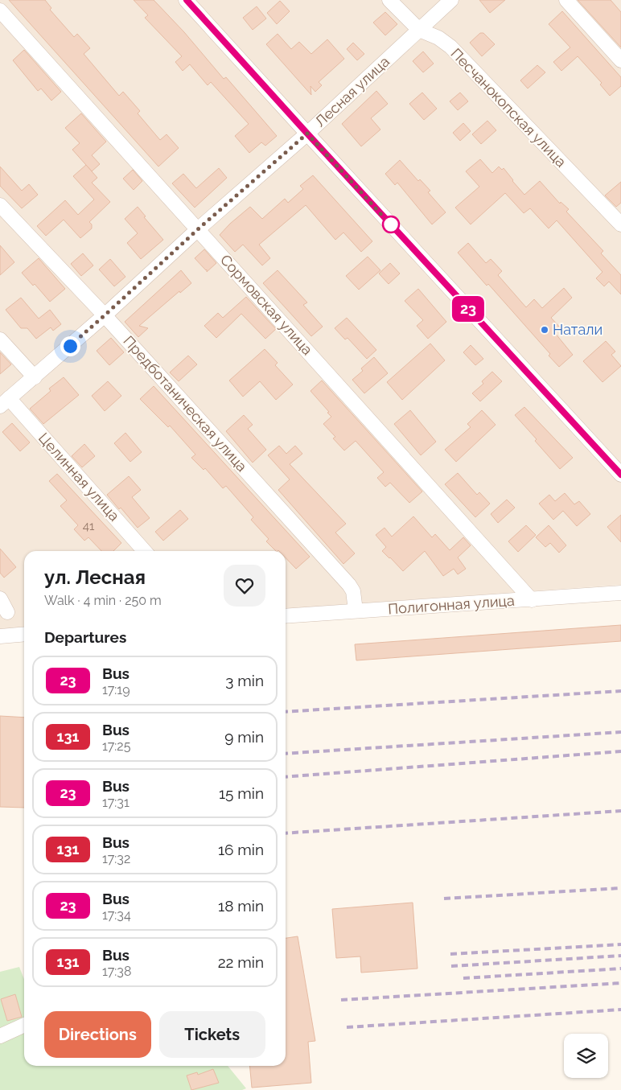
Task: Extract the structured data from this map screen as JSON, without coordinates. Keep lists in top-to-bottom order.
{
  "streets": {
    "street": [
      "Лесная улица",
      "Песчанокопская улица",
      "Сормовская улица",
      "Предботаническая улица",
      "Целинная улица",
      "Полигонная улица"
    ]
  },
  "crossings": [
    ["Лесная улица", "Песчанокопская улица"],
    ["Лесная улица", "Сормовская улица"],
    ["Лесная улица", "Предботаническая улица"],
    ["Лесная улица", "Целинная улица"],
    ["Сормовская улица", "Полигонная улица"],
    ["Предботаническая улица", "Полигонная улица"]
  ],
  "places": ["Натали"],
  "lines": ["bus line 23"],
  "house_numbers": ["41"],
  "page": {
    "on_map": "23",
    "heading": [
      ["ул. Лесная", "Walk · 4 min · 250 m"],
      "Departures"
    ],
    "list": [
      {
        "mark": "23",
        "name": "Bus",
        "note": "17:19",
        "value": "3 min"
      },
      {
        "mark": "131",
        "name": "Bus",
        "note": "17:25",
        "value": "9 min"
      },
      {
        "mark": "23",
        "name": "Bus",
        "note": "17:31",
        "value": "15 min"
      },
      {
        "mark": "131",
        "name": "Bus",
        "note": "17:32",
        "value": "16 min"
      },
      {
        "mark": "23",
        "name": "Bus",
        "note": "17:34",
        "value": "18 min"
      },
      {
        "mark": "131",
        "name": "Bus",
        "note": "17:38",
        "value": "22 min"
      }
    ],
    "buttons": ["Directions", "Tickets"]
  }
}
